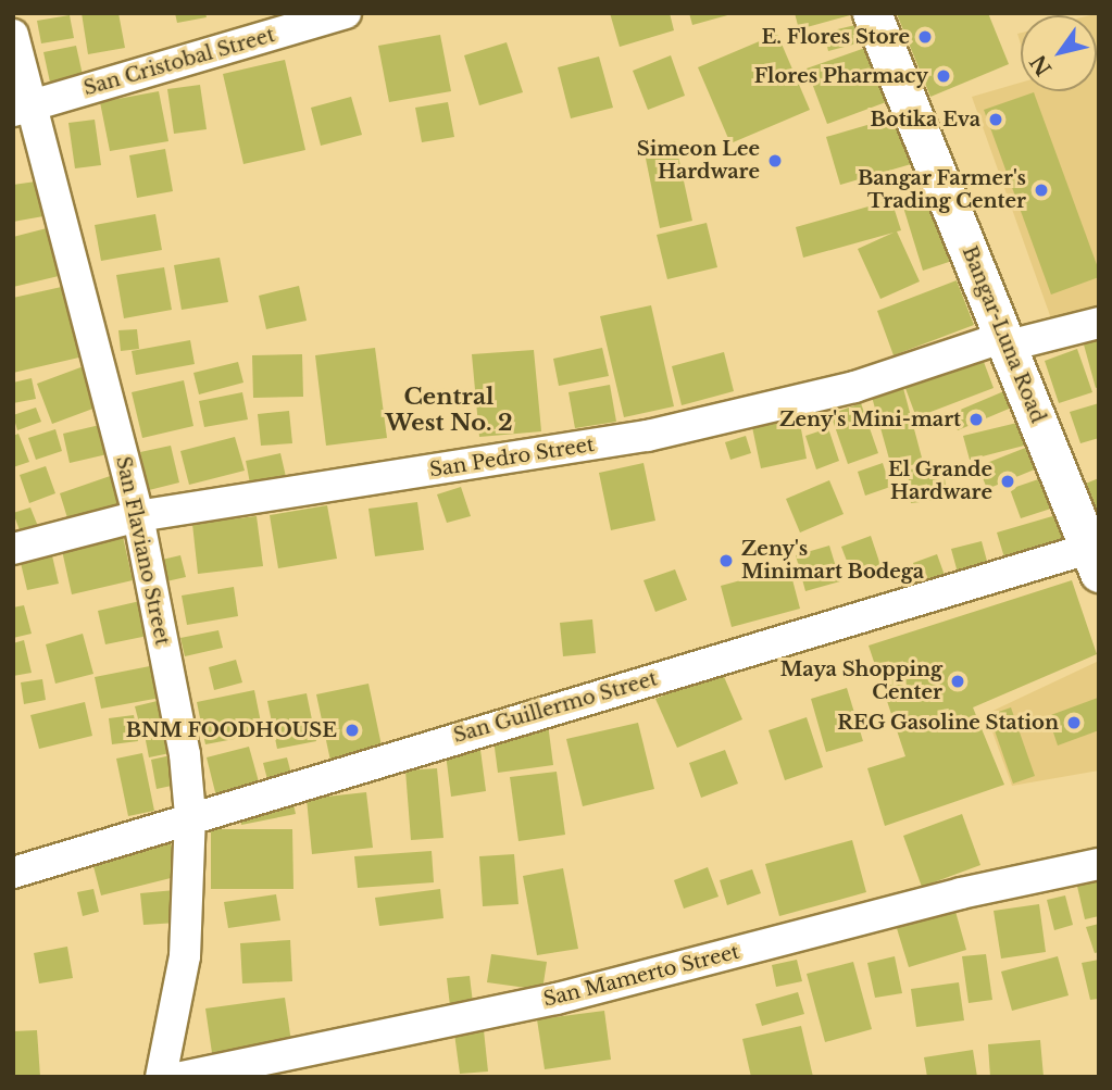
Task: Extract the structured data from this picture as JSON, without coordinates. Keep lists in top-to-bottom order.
{
  "streets": {
    "main road": ["Bangar-Luna Road"],
    "street": [
      "San Cristobal Street",
      "San Pedro Street",
      "San Flaviano Street",
      "San Guillermo Street",
      "San Mamerto Street"
    ]
  },
  "crossings": [
    ["San Cristobal Street", "San Flaviano Street"],
    ["Bangar-Luna Road", "San Pedro Street"],
    ["Bangar-Luna Road", "San Guillermo Street"],
    ["San Pedro Street", "San Flaviano Street"],
    ["San Flaviano Street", "San Guillermo Street"]
  ],
  "districts": ["Central West No. 2"],
  "places": [
    "E. Flores Store",
    "Flores Pharmacy",
    "Botika Eva",
    "Simeon Lee Hardware",
    "Bangar Farmer's Trading Center",
    "Zeny's Mini-mart",
    "El Grande Hardware",
    "Zeny's Minimart Bodega",
    "Maya Shopping Center",
    "REG Gasoline Station",
    "BNM FOODHOUSE"
  ],
  "north": "bottom left"
}
